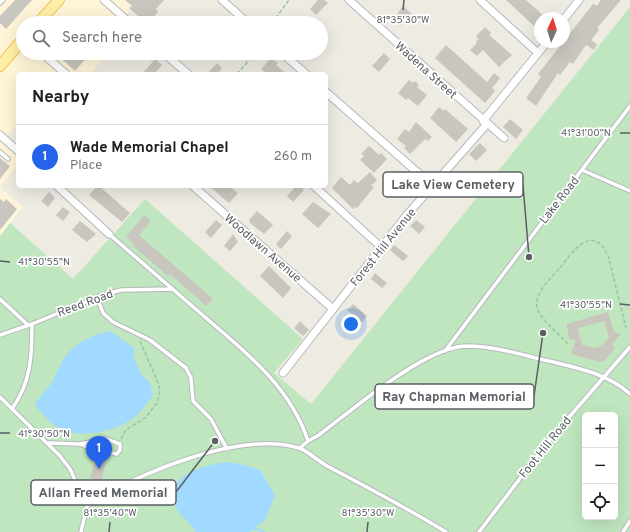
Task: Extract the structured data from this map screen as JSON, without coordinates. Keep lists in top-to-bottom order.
{
  "streets": {
    "street": ["Wadena Street", "Forest Hill Avenue", "Woodlawn Avenue"],
    "lane": ["Lake Road", "Reed Road", "Foot Hill Road"]
  },
  "crossings": [
    ["Wadena Street", "Forest Hill Avenue"],
    ["Forest Hill Avenue", "Woodlawn Avenue"]
  ],
  "places": ["Lake View Cemetery", "Ray Chapman Memorial", "Allan Freed Memorial"],
  "north": "top",
  "page": {
    "search": "Search here",
    "heading": "Nearby",
    "list": [
      {
        "mark": "1",
        "name": "Wade Memorial Chapel",
        "note": "Place",
        "value": "260 m"
      }
    ],
    "map_buttons": ["+", "−"],
    "pins": "1"
  },
  "coordinates": [
    "81°35'30\"W",
    "41°31'00\"N",
    "41°30'55\"N",
    "41°30'50\"N",
    "81°35'40\"W"
  ]
}
